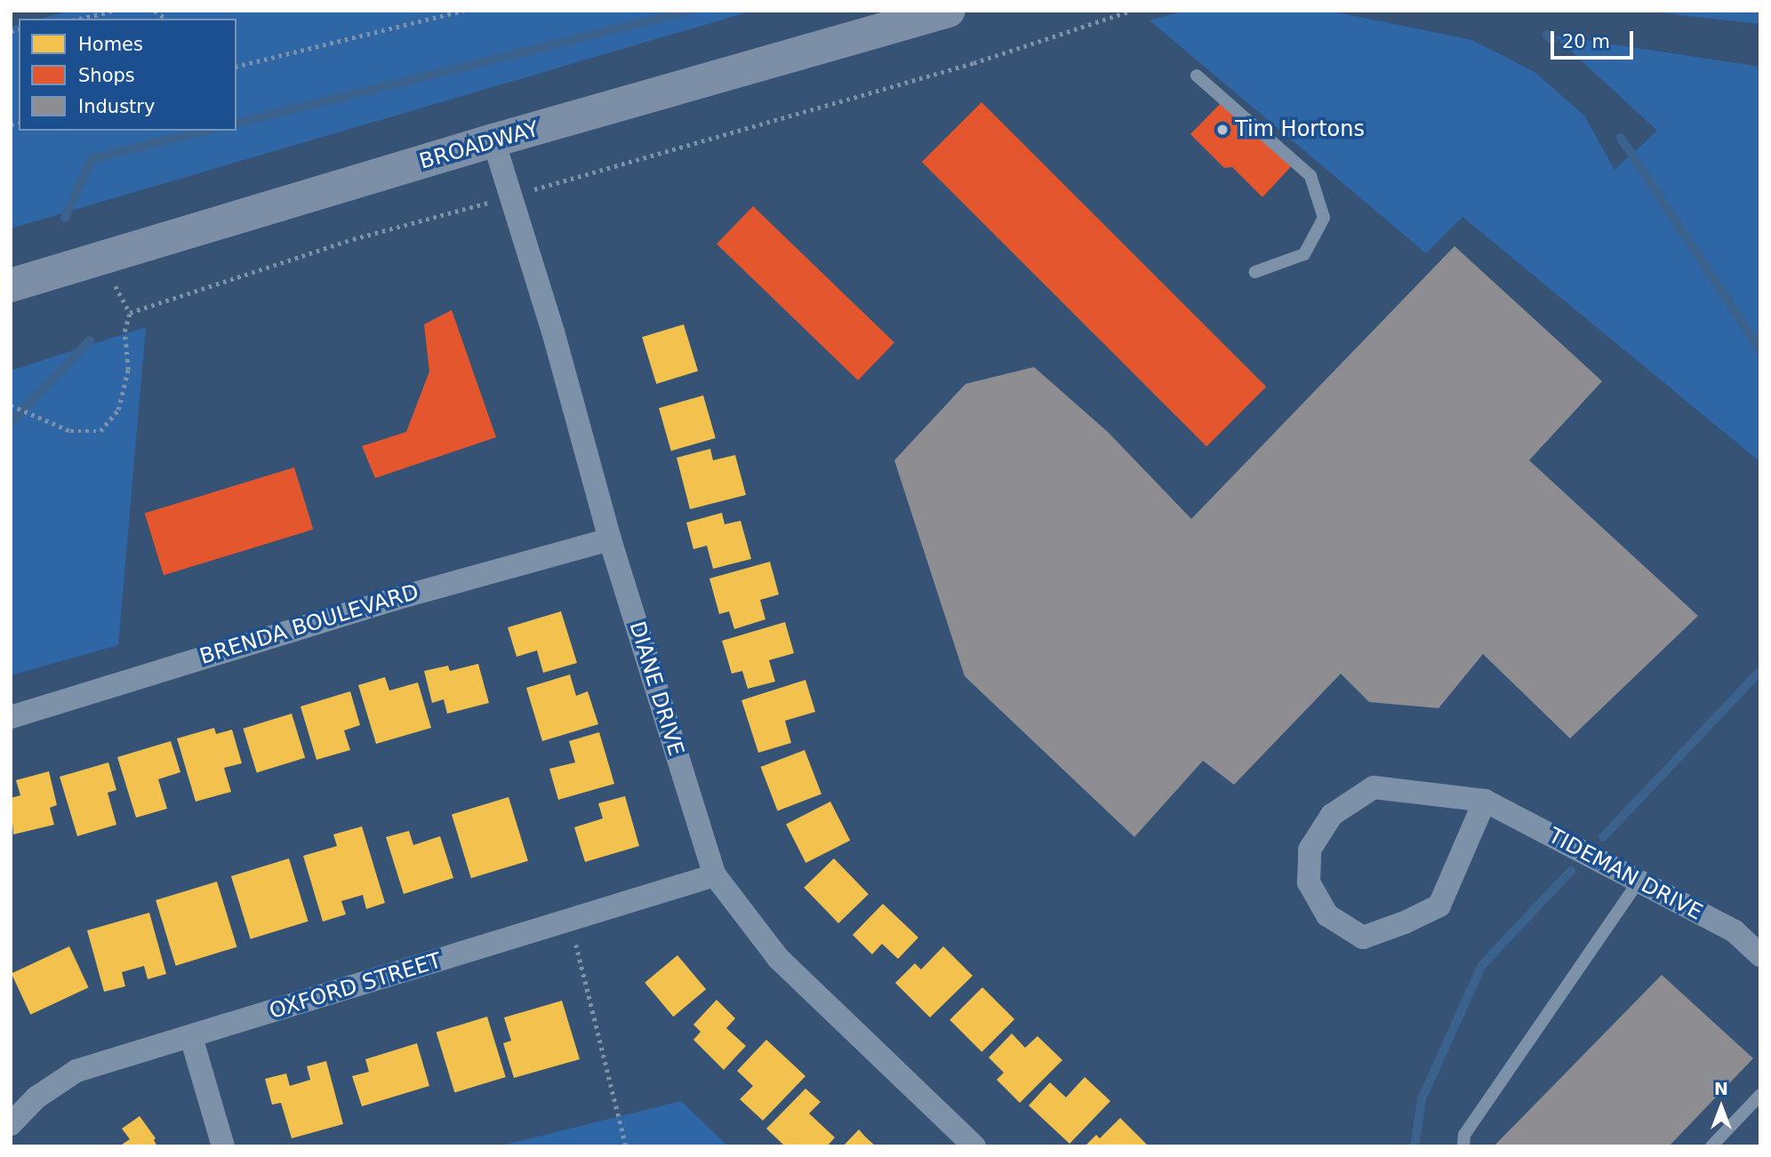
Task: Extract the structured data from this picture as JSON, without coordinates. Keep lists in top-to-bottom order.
{
  "streets": {
    "main road": ["BROADWAY"],
    "street": [
      "BRENDA BOULEVARD",
      "DIANE DRIVE",
      "TIDEMAN DRIVE",
      "OXFORD STREET"
    ]
  },
  "crossings": [
    ["BROADWAY", "DIANE DRIVE"],
    ["BRENDA BOULEVARD", "DIANE DRIVE"],
    ["DIANE DRIVE", "OXFORD STREET"]
  ],
  "places": ["Tim Hortons"],
  "legend": ["Homes", "Shops", "Industry"],
  "scale_bar": "20 m",
  "north": "top"
}
